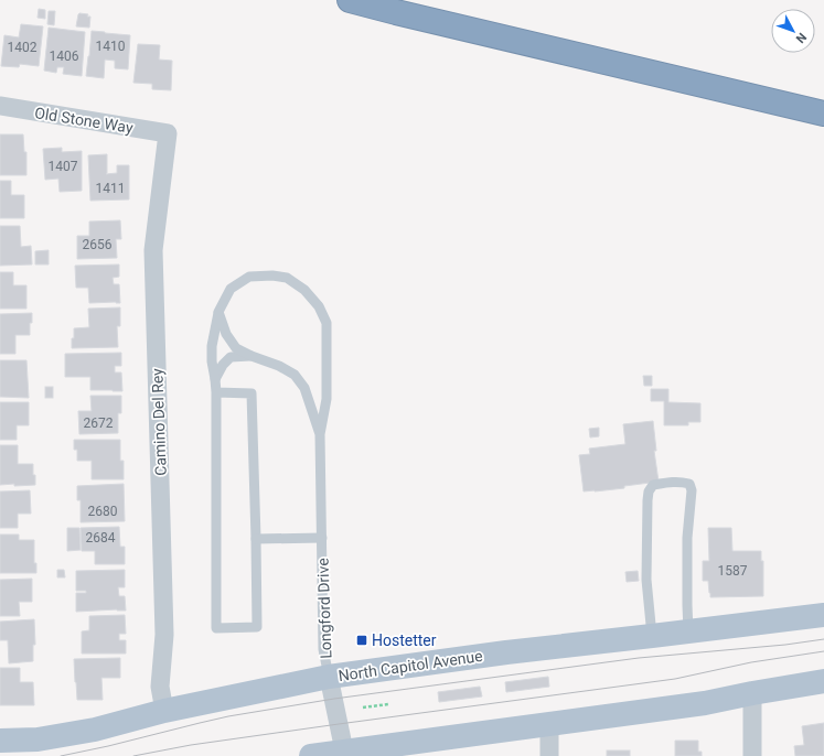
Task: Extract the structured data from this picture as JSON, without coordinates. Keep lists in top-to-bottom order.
{
  "streets": {
    "main road": ["North Capitol Avenue"],
    "street": ["Old Stone Way", "Camino Del Rey", "Longford Drive"]
  },
  "crossings": [
    ["Old Stone Way", "Camino Del Rey"],
    ["Camino Del Rey", "North Capitol Avenue"],
    ["Longford Drive", "North Capitol Avenue"]
  ],
  "places": {
    "transit": ["Hostetter"]
  },
  "house_numbers": [
    "1410",
    "1402",
    "1406",
    "1407",
    "1411",
    "2656",
    "2672",
    "2680",
    "2684",
    "1587"
  ],
  "north": "bottom right"
}
